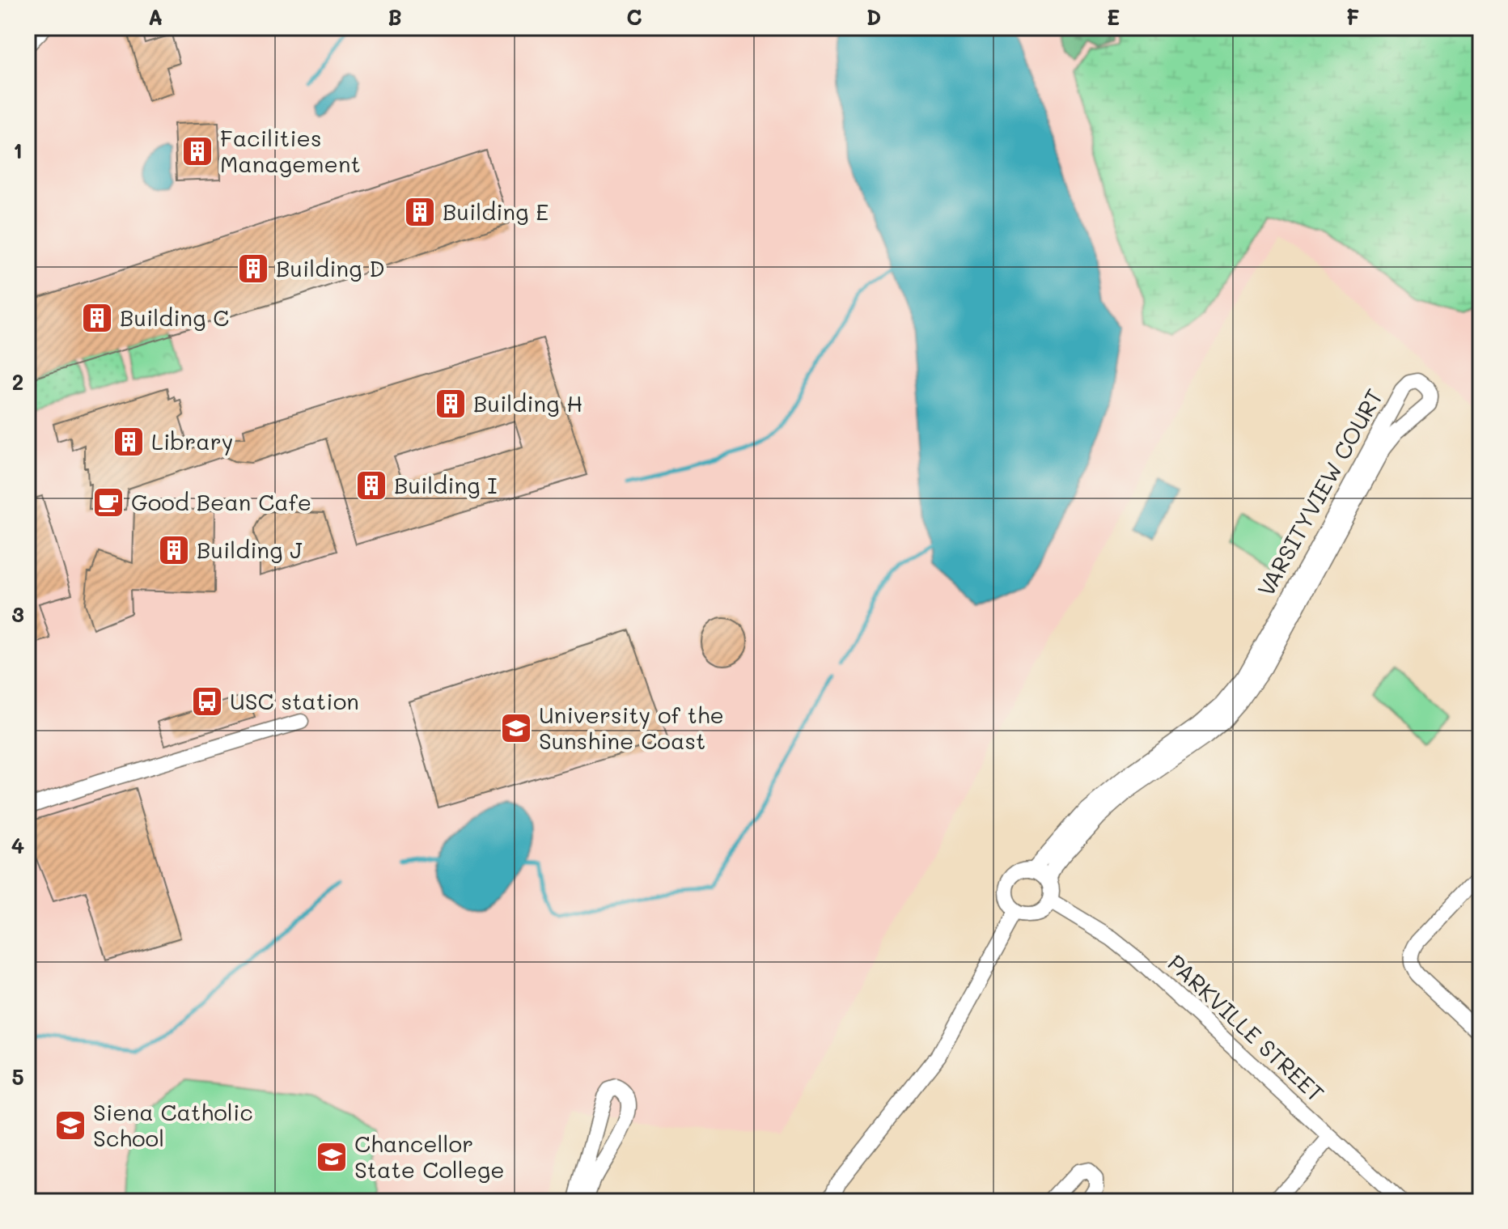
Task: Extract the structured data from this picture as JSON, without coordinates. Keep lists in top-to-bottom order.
{
  "streets": {
    "street": ["VARSITYVIEW COURT", "PARKVILLE STREET"]
  },
  "crossings": [
    ["VARSITYVIEW COURT", "PARKVILLE STREET"]
  ],
  "places": {
    "building": [
      "Facilities Management",
      "Building E",
      "Building D",
      "Building C",
      "Building H",
      "Library",
      "Building I",
      "Building J"
    ],
    "cafe": ["Good Bean Cafe"],
    "bus stop": ["USC station"],
    "school or university": ["University of the Sunshine Coast", "Siena Catholic School", "Chancellor State College"]
  },
  "grid": {
    "columns": [
      "A",
      "B",
      "C",
      "D",
      "E",
      "F"
    ],
    "rows": [
      "1",
      "2",
      "3",
      "4",
      "5"
    ]
  }
}
